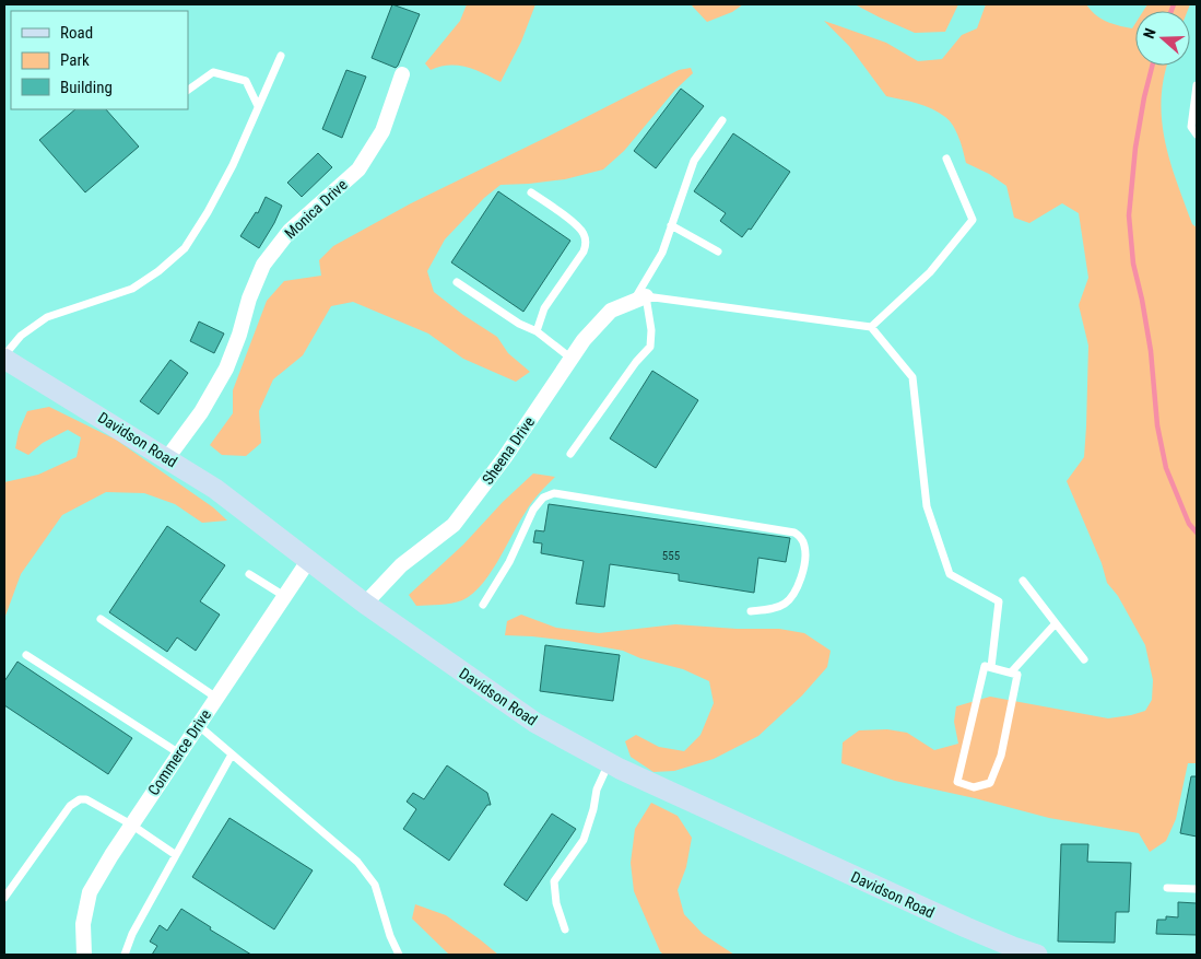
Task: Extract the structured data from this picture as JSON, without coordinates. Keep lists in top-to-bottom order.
{
  "streets": {
    "street": [
      "Monica Drive",
      "Davidson Road",
      "Sheena Drive",
      "Commerce Drive"
    ]
  },
  "crossings": [
    ["Monica Drive", "Davidson Road"],
    ["Davidson Road", "Sheena Drive"],
    ["Davidson Road", "Commerce Drive"]
  ],
  "house_numbers": ["555"],
  "legend": ["Road", "Park", "Building"],
  "north": "left"
}
